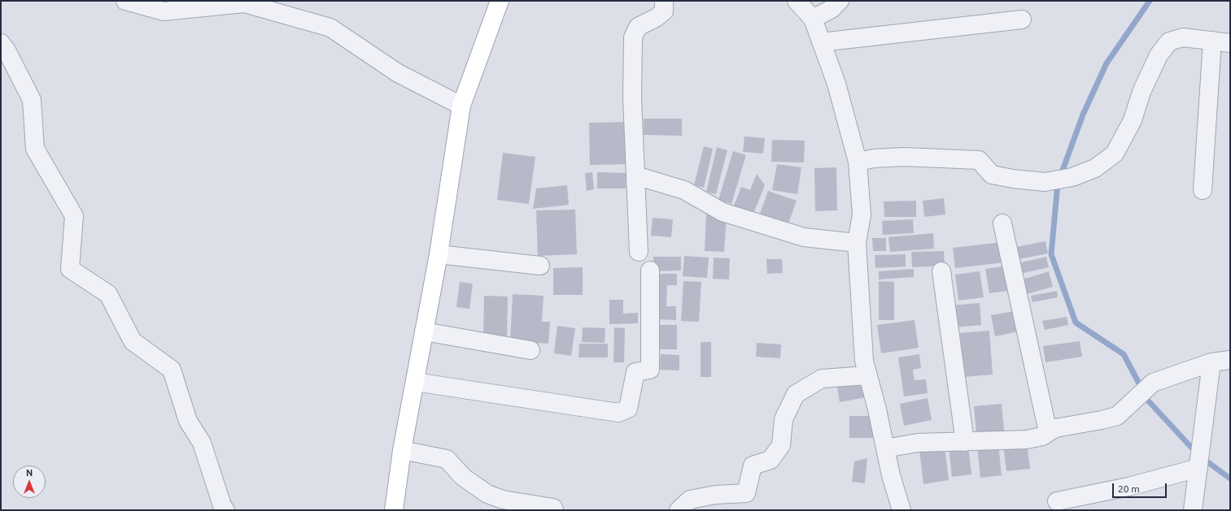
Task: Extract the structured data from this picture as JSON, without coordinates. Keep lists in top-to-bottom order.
{
  "scale_bar": "20 m",
  "north": "top"
}
